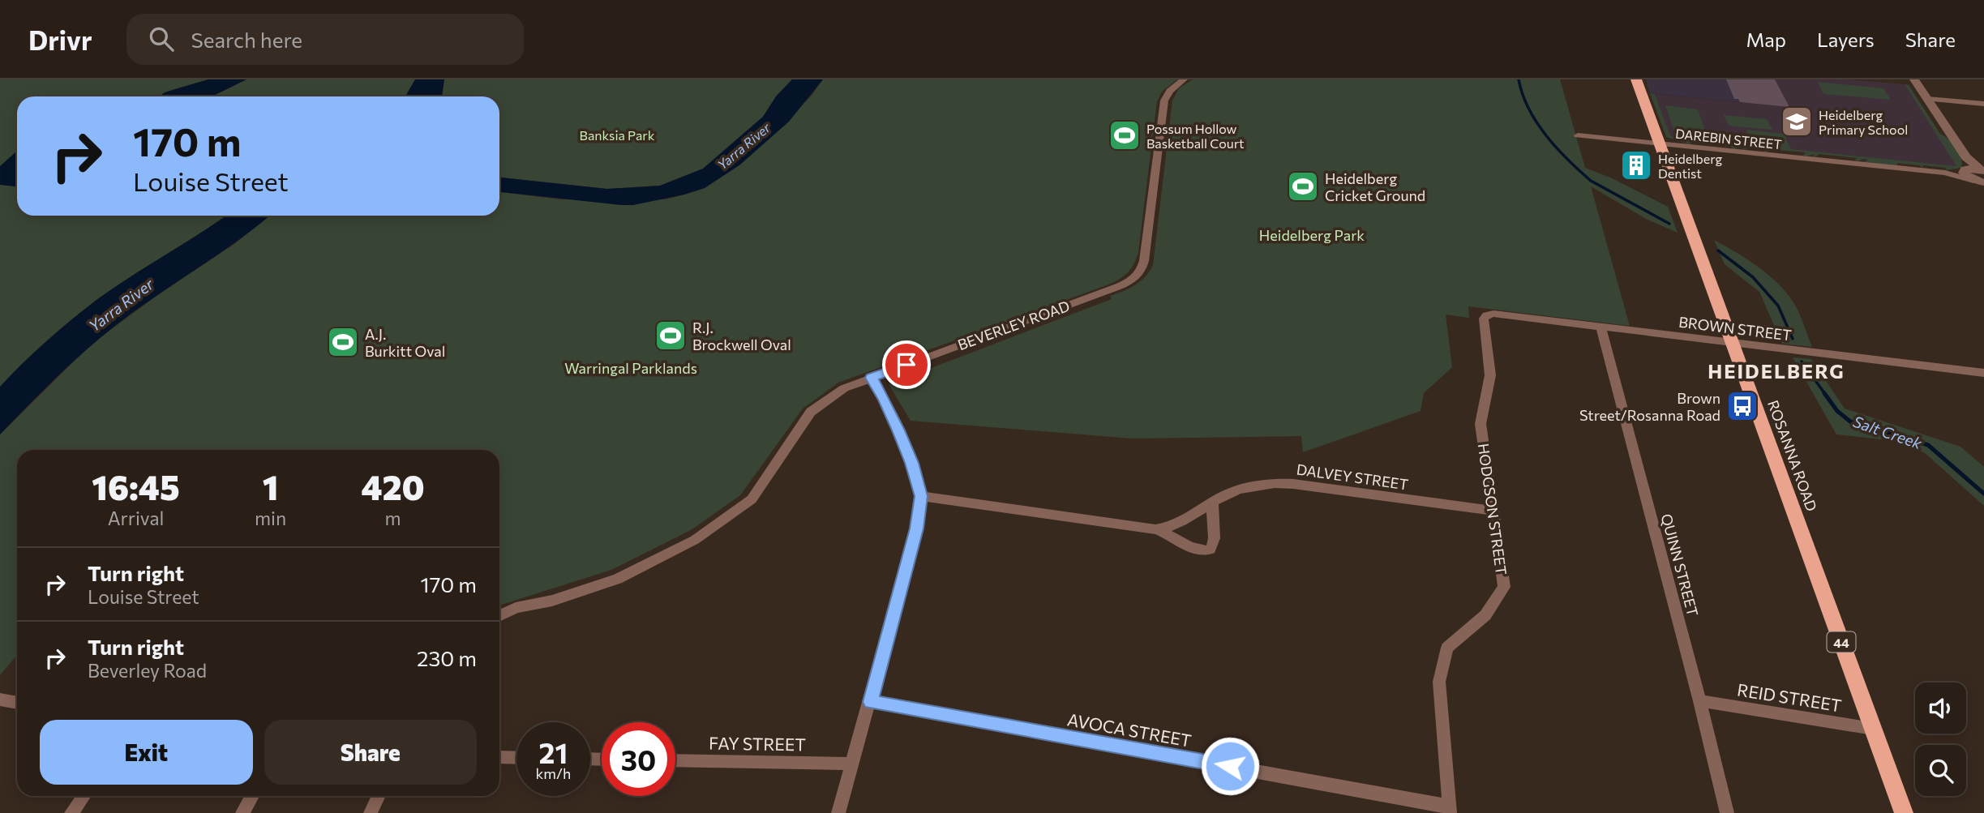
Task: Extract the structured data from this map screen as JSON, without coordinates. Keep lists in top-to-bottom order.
{
  "streets": {
    "highway": ["ROSANNA ROAD", "44"],
    "street": [
      "DAREBIN STREET",
      "BEVERLEY ROAD",
      "BROWN STREET",
      "DALVEY STREET",
      "HODGSON STREET",
      "QUINN STREET",
      "REID STREET",
      "AVOCA STREET",
      "FAY STREET"
    ]
  },
  "crossings": [
    ["DAREBIN STREET", "ROSANNA ROAD"],
    ["BROWN STREET", "ROSANNA ROAD"],
    ["BROWN STREET", "HODGSON STREET"],
    ["BROWN STREET", "QUINN STREET"],
    ["ROSANNA ROAD", "REID STREET"],
    ["DALVEY STREET", "HODGSON STREET"],
    ["HODGSON STREET", "AVOCA STREET"],
    ["QUINN STREET", "REID STREET"]
  ],
  "districts": ["HEIDELBERG"],
  "water": ["Yarra River", "Salt Creek"],
  "parks": ["Banksia Park", "Heidelberg Park", "Warringal Parklands"],
  "places": {
    "school or university": ["Heidelberg Primary School"],
    "sports": [
      "Possum Hollow Basketball Court",
      "Heidelberg Cricket Ground",
      "R.J. Brockwell Oval",
      "A.J. Burkitt Oval"
    ],
    "building": ["Heidelberg Dentist"],
    "bus stop": ["Brown Street/Rosanna Road"]
  },
  "page": {
    "header": "Drivr",
    "search": "Search here",
    "nav": ["Map", "Layers", "Share"],
    "turn": ["170 m", "Louise Street"],
    "eta": [
      "16:45",
      "Arrival",
      "1",
      "min",
      "420",
      "m"
    ],
    "list": [
      {
        "name": "Turn right",
        "note": "Louise Street",
        "value": "170 m"
      },
      {
        "name": "Turn right",
        "note": "Beverley Road",
        "value": "230 m"
      }
    ],
    "buttons": ["Exit", "Share"],
    "speed": "21 km/h",
    "limit": "30"
  }
}
